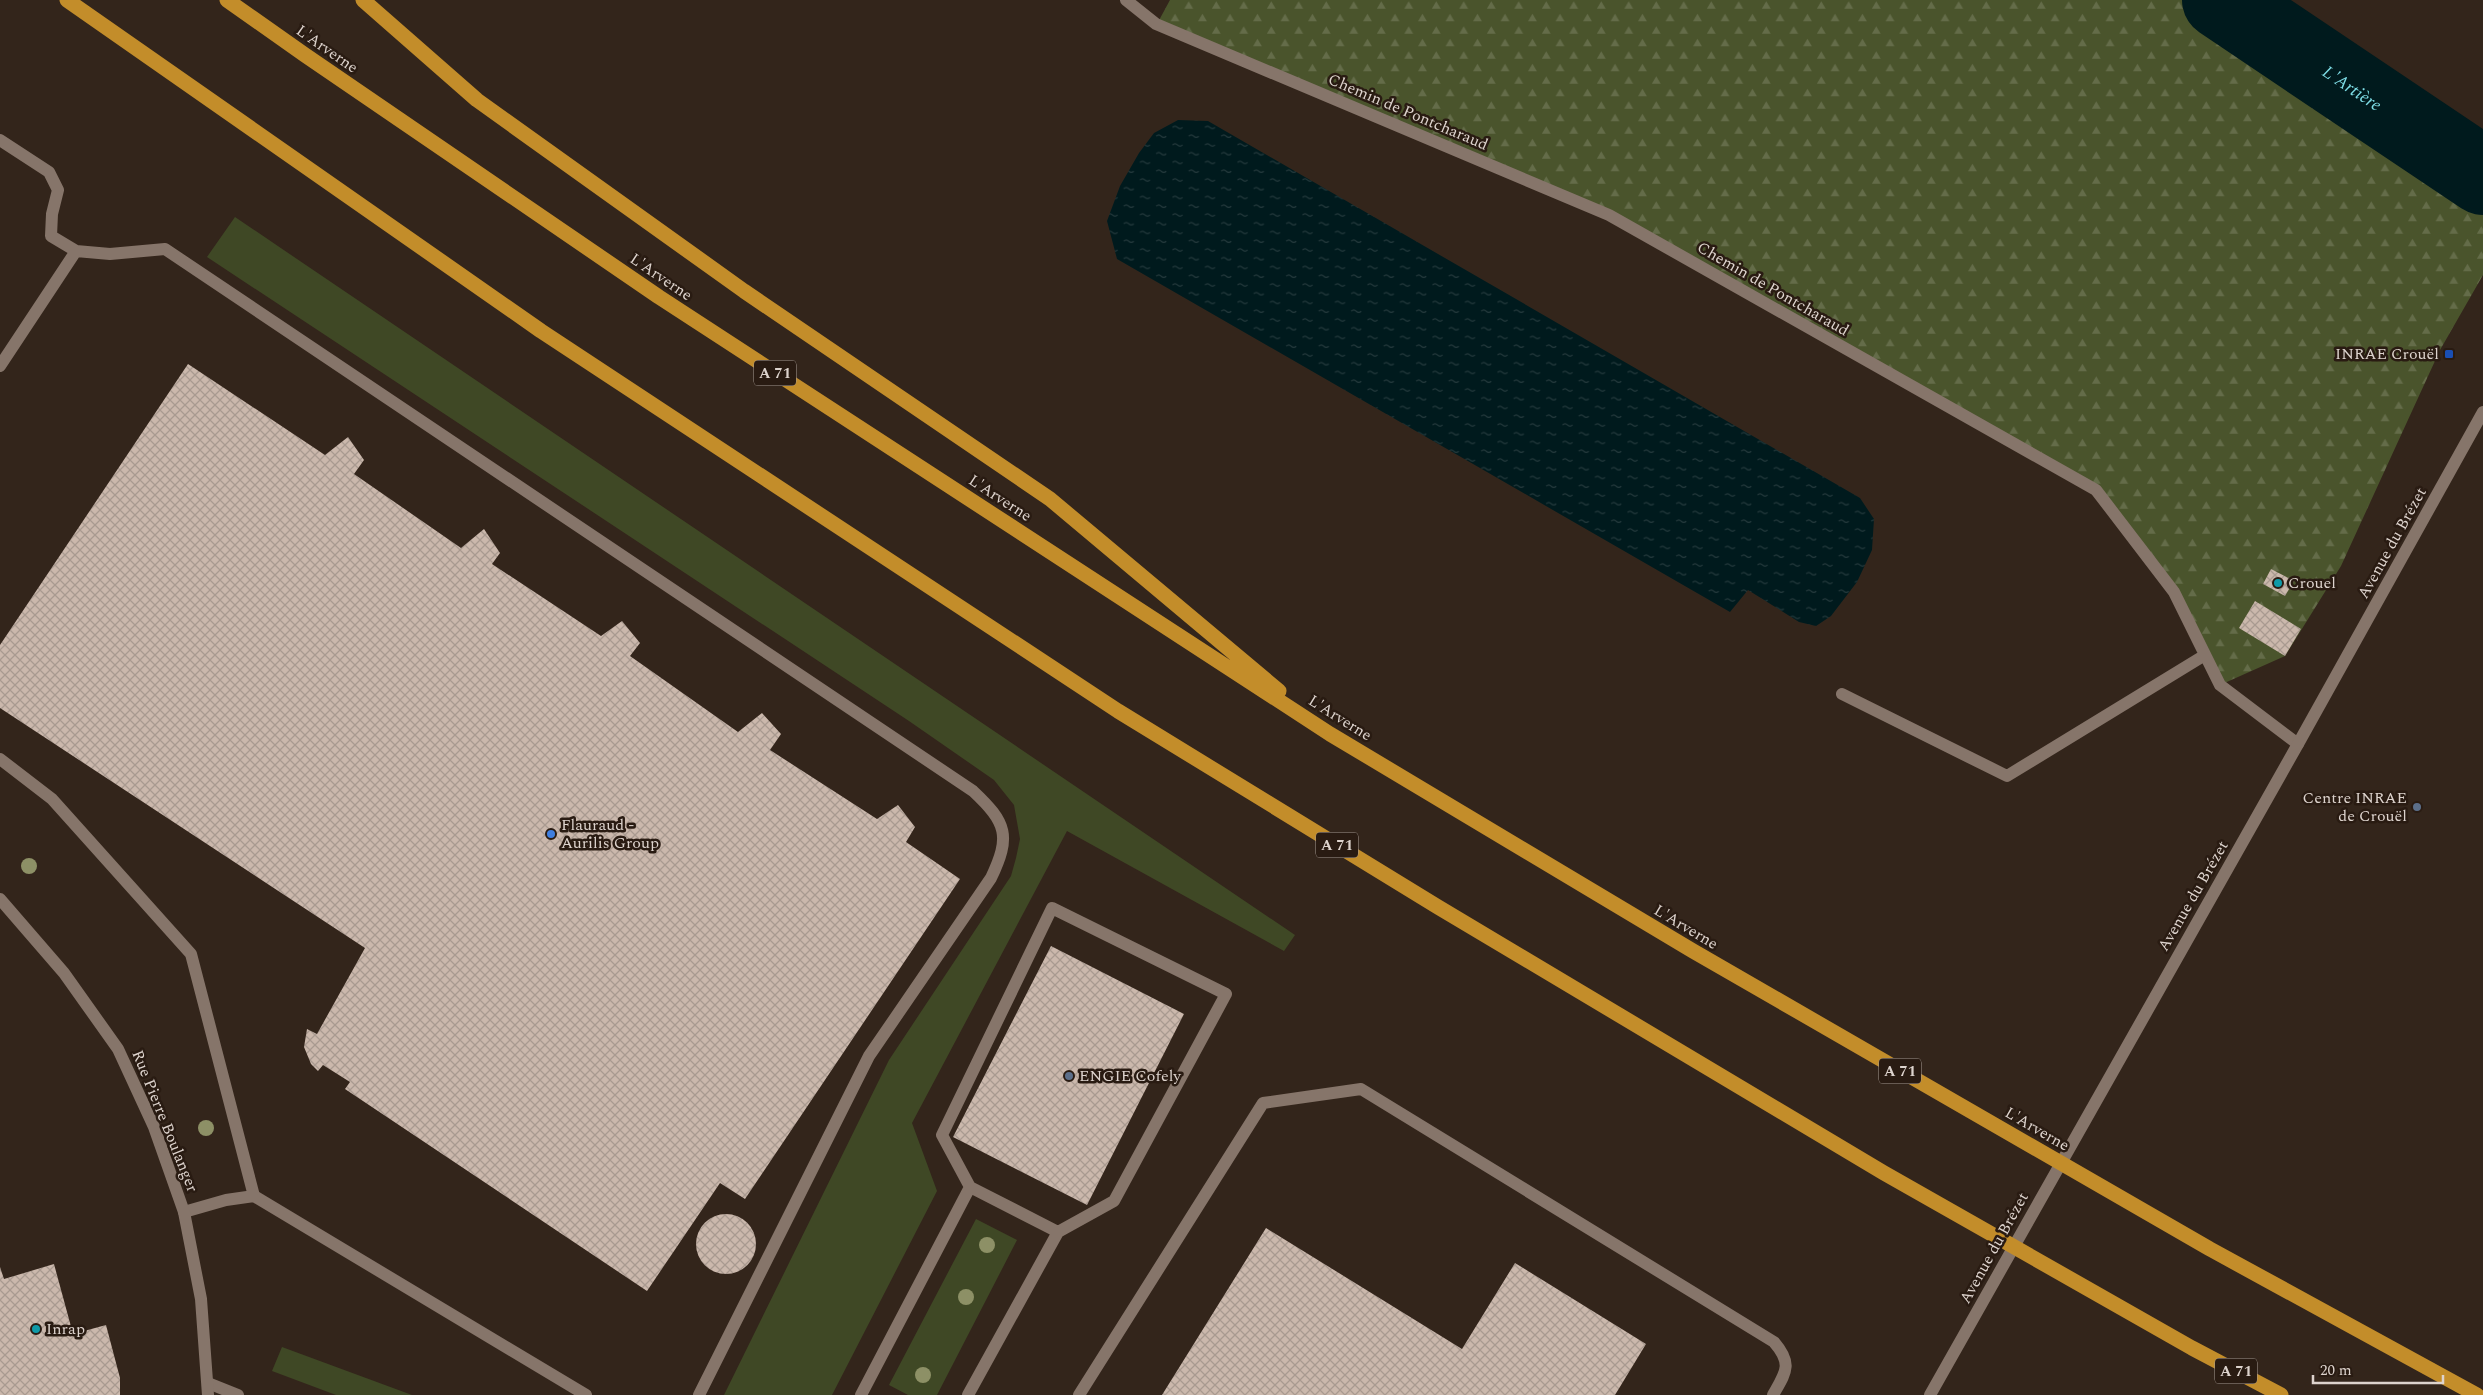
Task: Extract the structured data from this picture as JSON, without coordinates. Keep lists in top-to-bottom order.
{
  "streets": {
    "highway": ["L'Arverne", "A 71"],
    "street": ["Chemin de Pontcharaud", "Avenue du Brézet", "Rue Pierre Boulanger"]
  },
  "crossings": [
    ["Chemin de Pontcharaud", "Avenue du Brézet"]
  ],
  "water": ["L'Artière"],
  "places": {
    "transit": ["INRAE Crouël"],
    "other": [
      "Crouel",
      "Centre INRAE de Crouël",
      "Flauraud - Aurilis Group",
      "ENGIE Cofely",
      "Inrap"
    ]
  },
  "scale_bar": "20 m"
}
